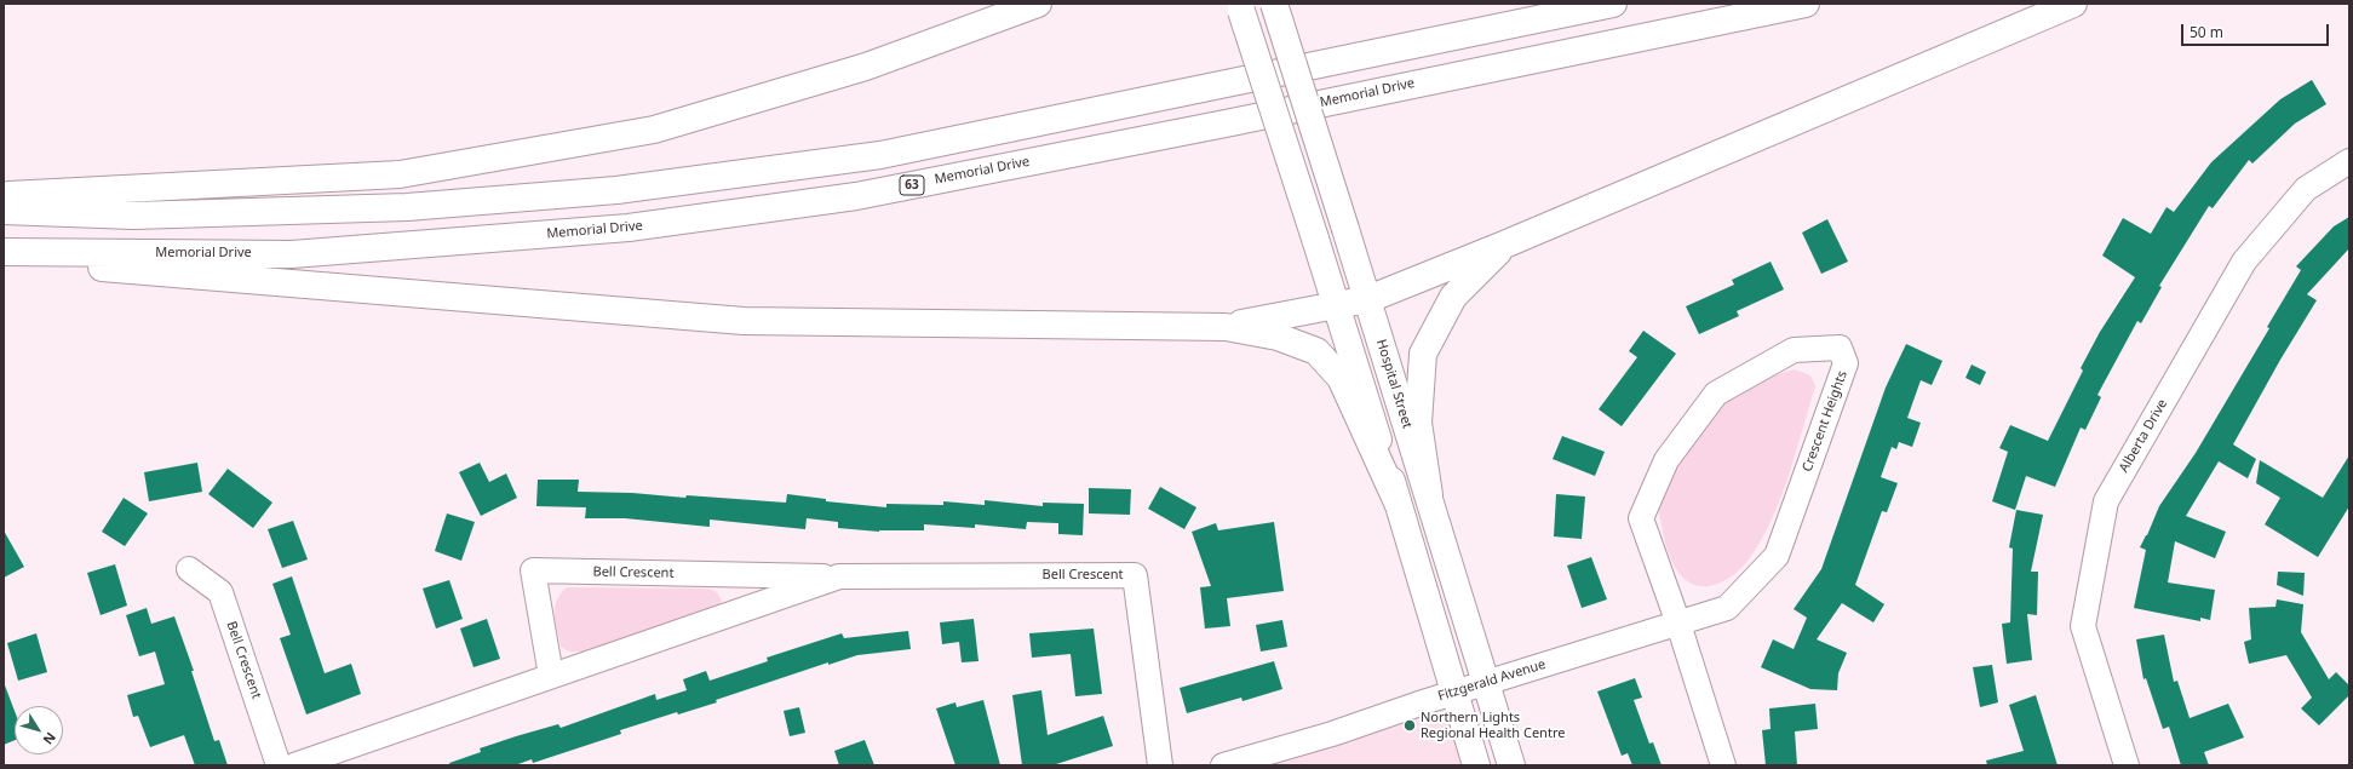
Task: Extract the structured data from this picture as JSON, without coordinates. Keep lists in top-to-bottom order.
{
  "streets": {
    "main road": ["Memorial Drive", "63", "Hospital Street"],
    "street": [
      "Crescent Heights",
      "Alberta Drive",
      "Bell Crescent",
      "Fitzgerald Avenue"
    ]
  },
  "crossings": [
    ["Hospital Street", "Fitzgerald Avenue"],
    ["Crescent Heights", "Fitzgerald Avenue"]
  ],
  "places": ["Northern Lights Regional Health Centre"],
  "scale_bar": "50 m",
  "north": "bottom right"
}
